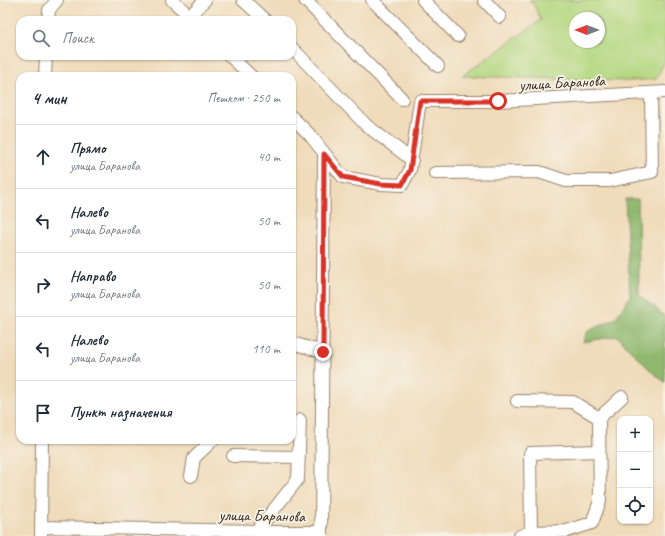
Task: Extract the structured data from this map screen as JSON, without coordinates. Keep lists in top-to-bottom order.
{
  "streets": {
    "street": ["улица Баранова"]
  },
  "north": "left",
  "page": {
    "search": "Поиск",
    "heading": ["4 мин", "Пешком · 250 m"],
    "list": [
      ["Прямо", "улица Баранова", "40 m"],
      ["Налево", "улица Баранова", "50 m"],
      ["Направо", "улица Баранова", "50 m"],
      ["Налево", "улица Баранова", "110 m"],
      "Пункт назначения"
    ],
    "map_buttons": ["+", "−"]
  }
}
